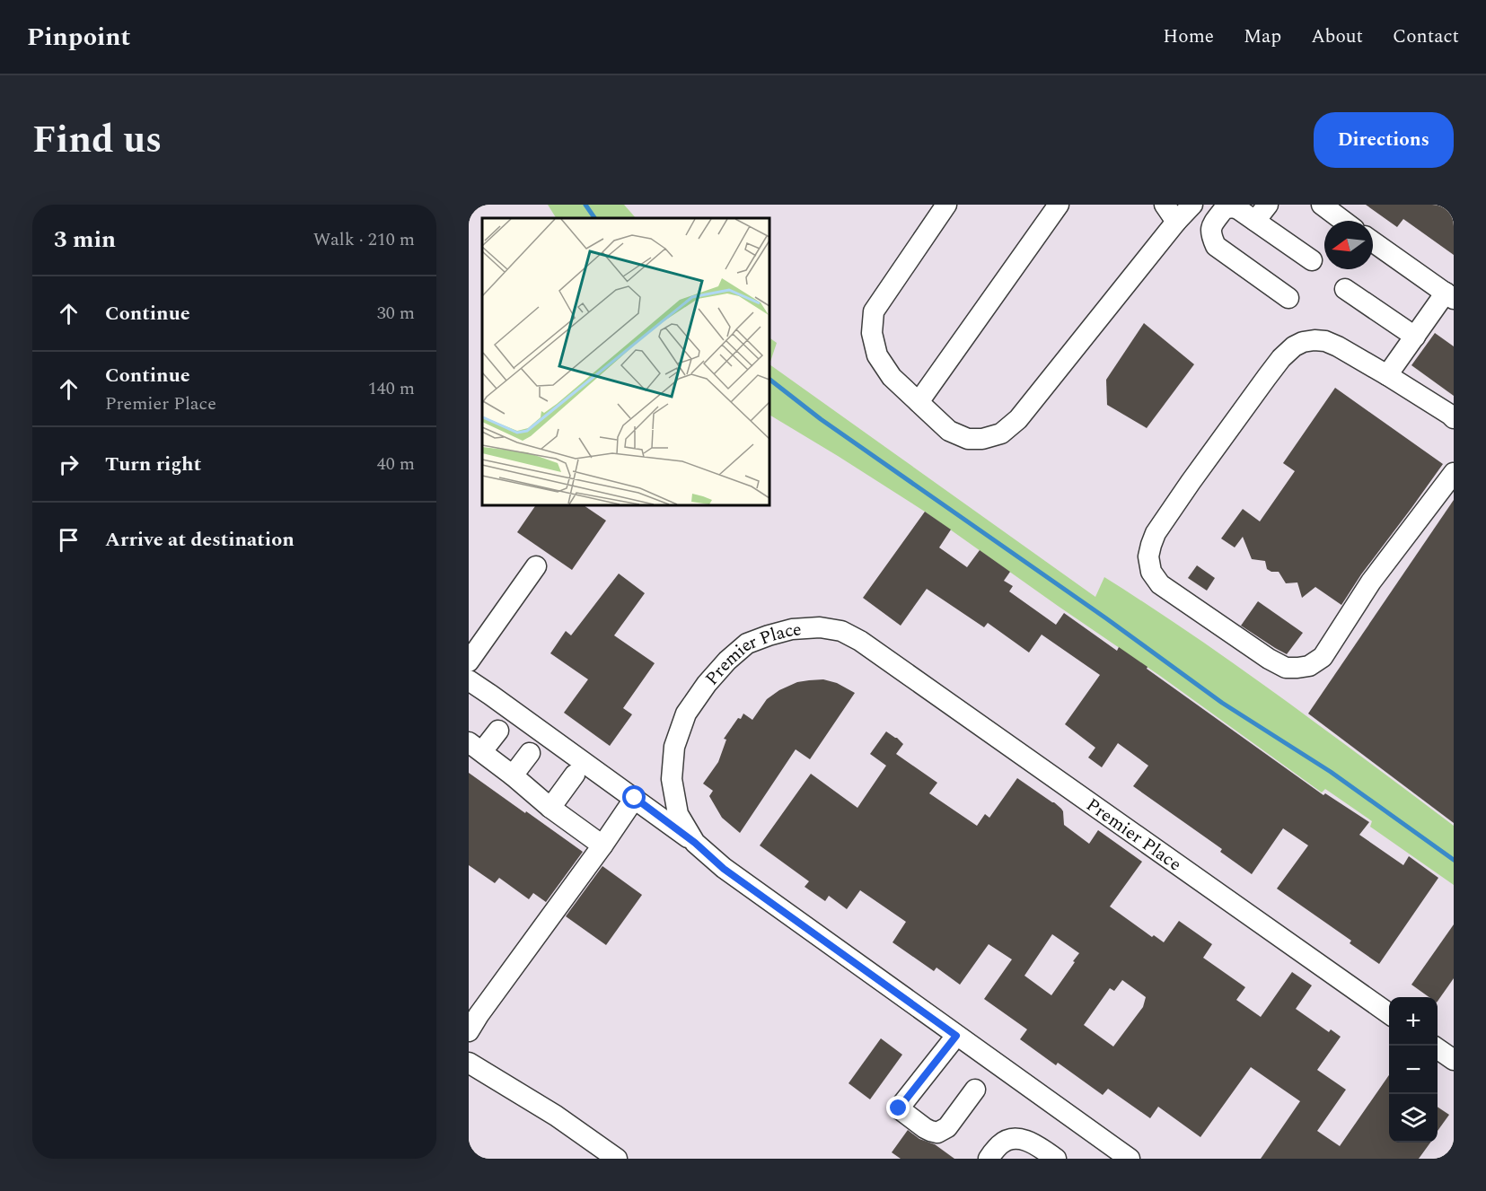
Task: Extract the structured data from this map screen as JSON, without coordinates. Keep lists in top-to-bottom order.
{
  "streets": {
    "street": ["Premier Place"]
  },
  "north": "left",
  "page": {
    "header": "Pinpoint",
    "nav": [
      "Home",
      "Map",
      "About",
      "Contact"
    ],
    "title": "Find us",
    "buttons": "Directions",
    "heading": ["3 min", "Walk · 210 m"],
    "list": [
      ["Continue", "30 m"],
      ["Continue", "Premier Place", "140 m"],
      ["Turn right", "40 m"],
      "Arrive at destination"
    ],
    "map_buttons": ["+", "−"]
  }
}
